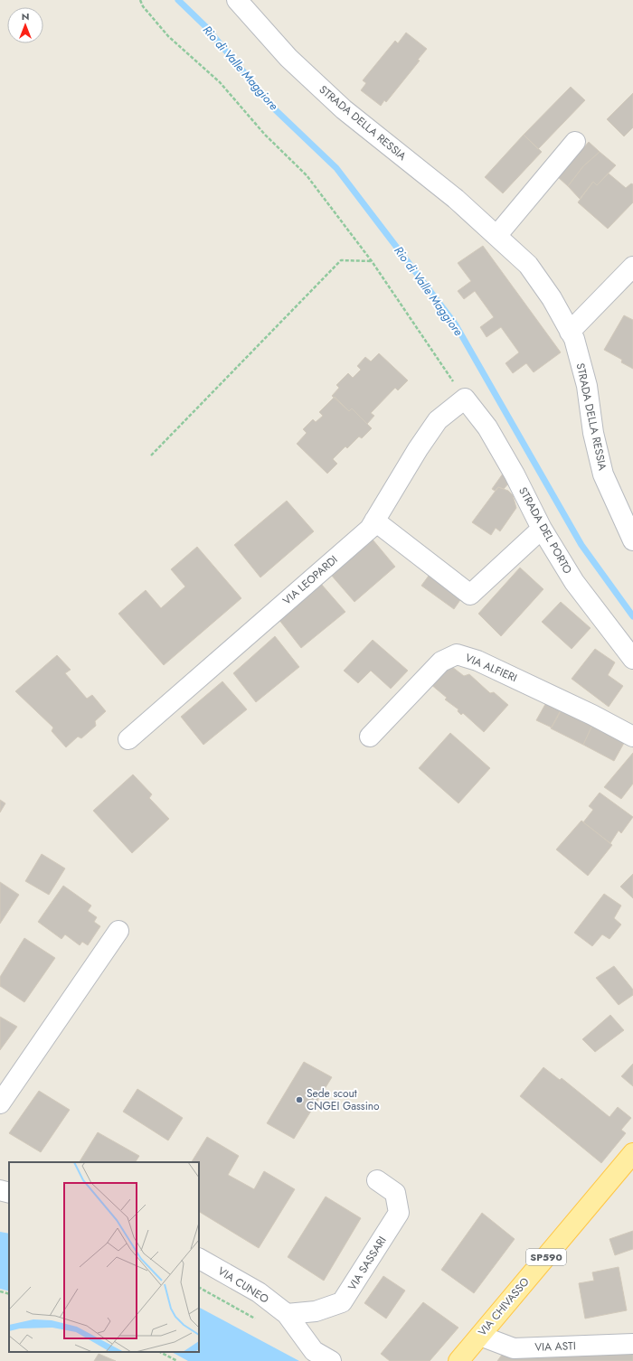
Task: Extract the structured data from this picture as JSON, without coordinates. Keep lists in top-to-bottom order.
{
  "streets": {
    "main road": ["SP590", "VIA CHIVASSO"],
    "street": [
      "STRADA DELLA RESSIA",
      "STRADA DEL PORTO",
      "VIA LEOPARDI",
      "VIA ALFIERI",
      "VIA SASSARI",
      "VIA CUNEO",
      "VIA ASTI"
    ]
  },
  "crossings": [
    ["STRADA DEL PORTO", "VIA LEOPARDI"],
    ["VIA SASSARI", "VIA CUNEO"],
    ["VIA CHIVASSO", "VIA ASTI"]
  ],
  "water": ["Rio di Valle Maggiore"],
  "places": ["Sede scout CNGEI Gassino"],
  "north": "top"
}
